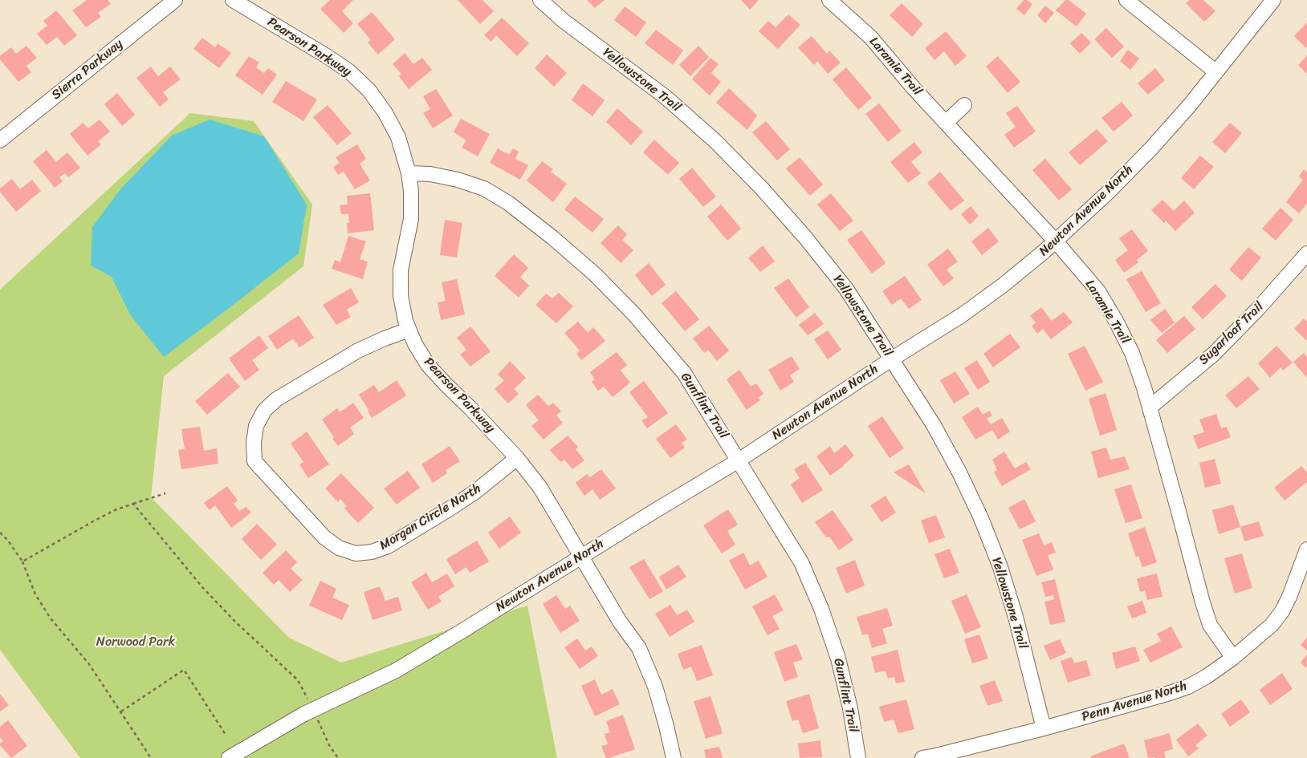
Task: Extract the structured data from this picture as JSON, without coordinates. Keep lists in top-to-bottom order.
{
  "streets": {
    "street": [
      "Pearson Parkway",
      "Laramie Trail",
      "Sierra Parkway",
      "Yellowstone Trail",
      "Newton Avenue North",
      "Sugarloaf Trail",
      "Gunflint Trail",
      "Morgan Circle North",
      "Penn Avenue North"
    ]
  },
  "crossings": [
    ["Pearson Parkway", "Newton Avenue North"],
    ["Pearson Parkway", "Gunflint Trail"],
    ["Pearson Parkway", "Morgan Circle North"],
    ["Laramie Trail", "Newton Avenue North"],
    ["Laramie Trail", "Sugarloaf Trail"],
    ["Laramie Trail", "Penn Avenue North"],
    ["Yellowstone Trail", "Newton Avenue North"],
    ["Yellowstone Trail", "Penn Avenue North"],
    ["Newton Avenue North", "Gunflint Trail"]
  ],
  "parks": ["Norwood Park"]
}
